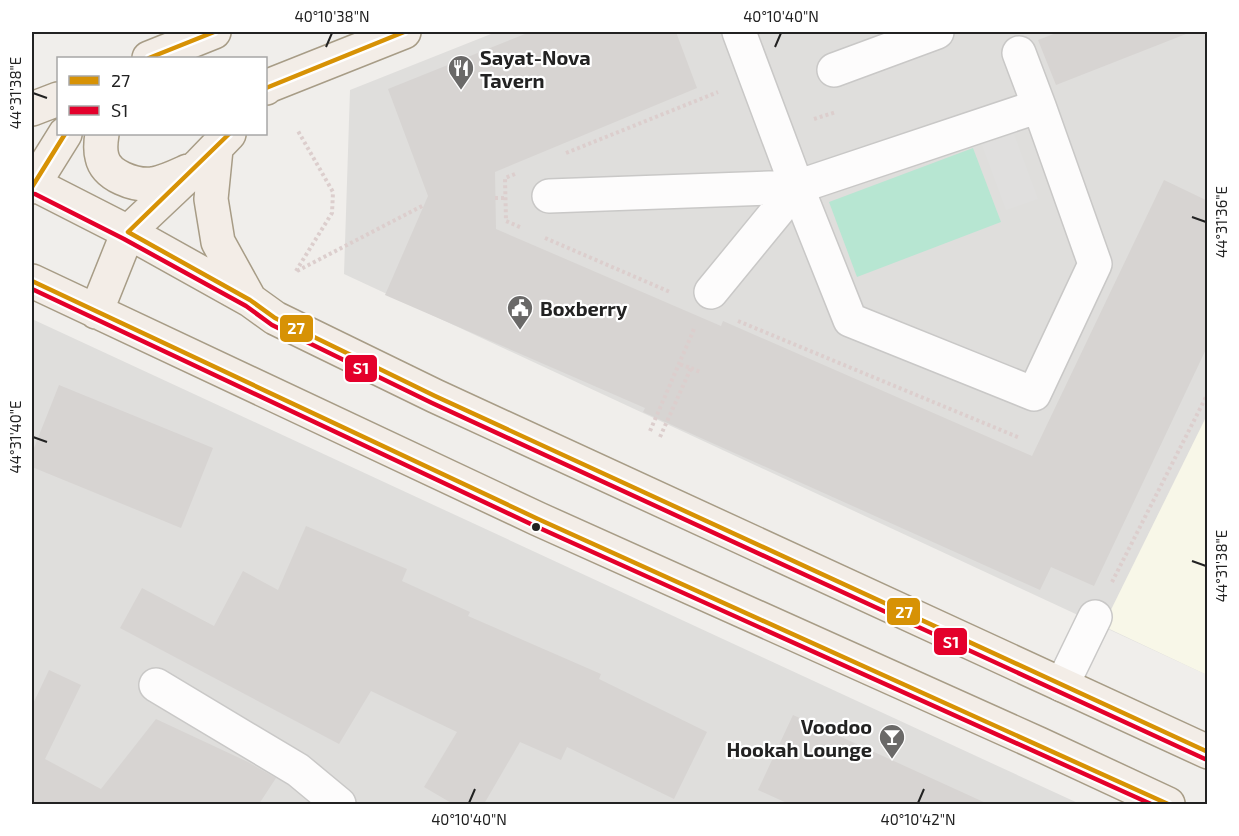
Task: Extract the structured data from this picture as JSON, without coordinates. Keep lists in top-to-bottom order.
{
  "places": {
    "restaurant": ["Sayat-Nova Tavern"],
    "public building": ["Boxberry"],
    "bar": ["Voodoo Hookah Lounge"]
  },
  "lines": ["transit line 27", "transit line Տ1"],
  "legend": ["27", "Տ1"],
  "coordinates": [
    "40°10'38\"N",
    "40°10'40\"N",
    "44°31'38\"E",
    "44°31'36\"E",
    "44°31'40\"E",
    "40°10'42\"N"
  ]
}
